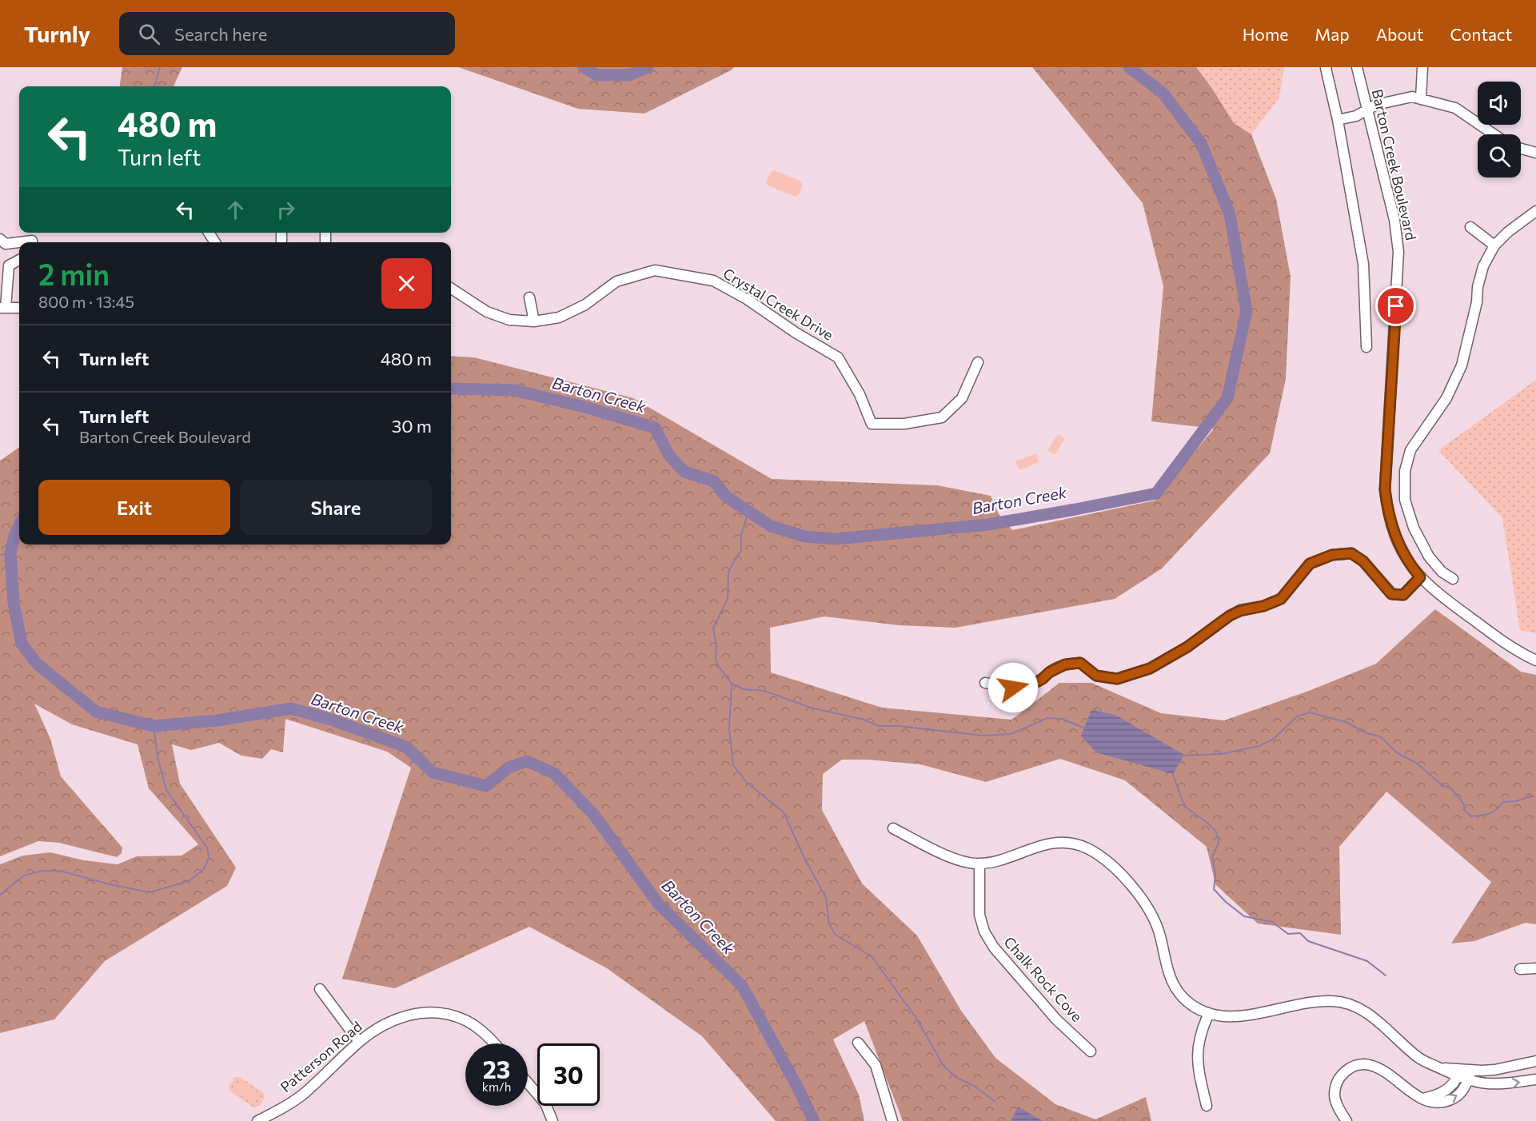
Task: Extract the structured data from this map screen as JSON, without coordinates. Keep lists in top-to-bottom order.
{
  "streets": {
    "street": [
      "Barton Creek Boulevard",
      "Crystal Creek Drive",
      "Chalk Rock Cove",
      "Patterson Road"
    ]
  },
  "water": ["Barton Creek"],
  "page": {
    "header": "Turnly",
    "search": "Search here",
    "nav": [
      "Home",
      "Map",
      "About",
      "Contact"
    ],
    "turn": ["480 m", "Turn left"],
    "heading": ["2 min", "800 m · 13:45"],
    "list": [
      {
        "name": "Turn left",
        "value": "480 m"
      },
      {
        "name": "Turn left",
        "note": "Barton Creek Boulevard",
        "value": "30 m"
      }
    ],
    "buttons": ["Exit", "Share"],
    "speed": "23 km/h",
    "limit": "30"
  }
}
